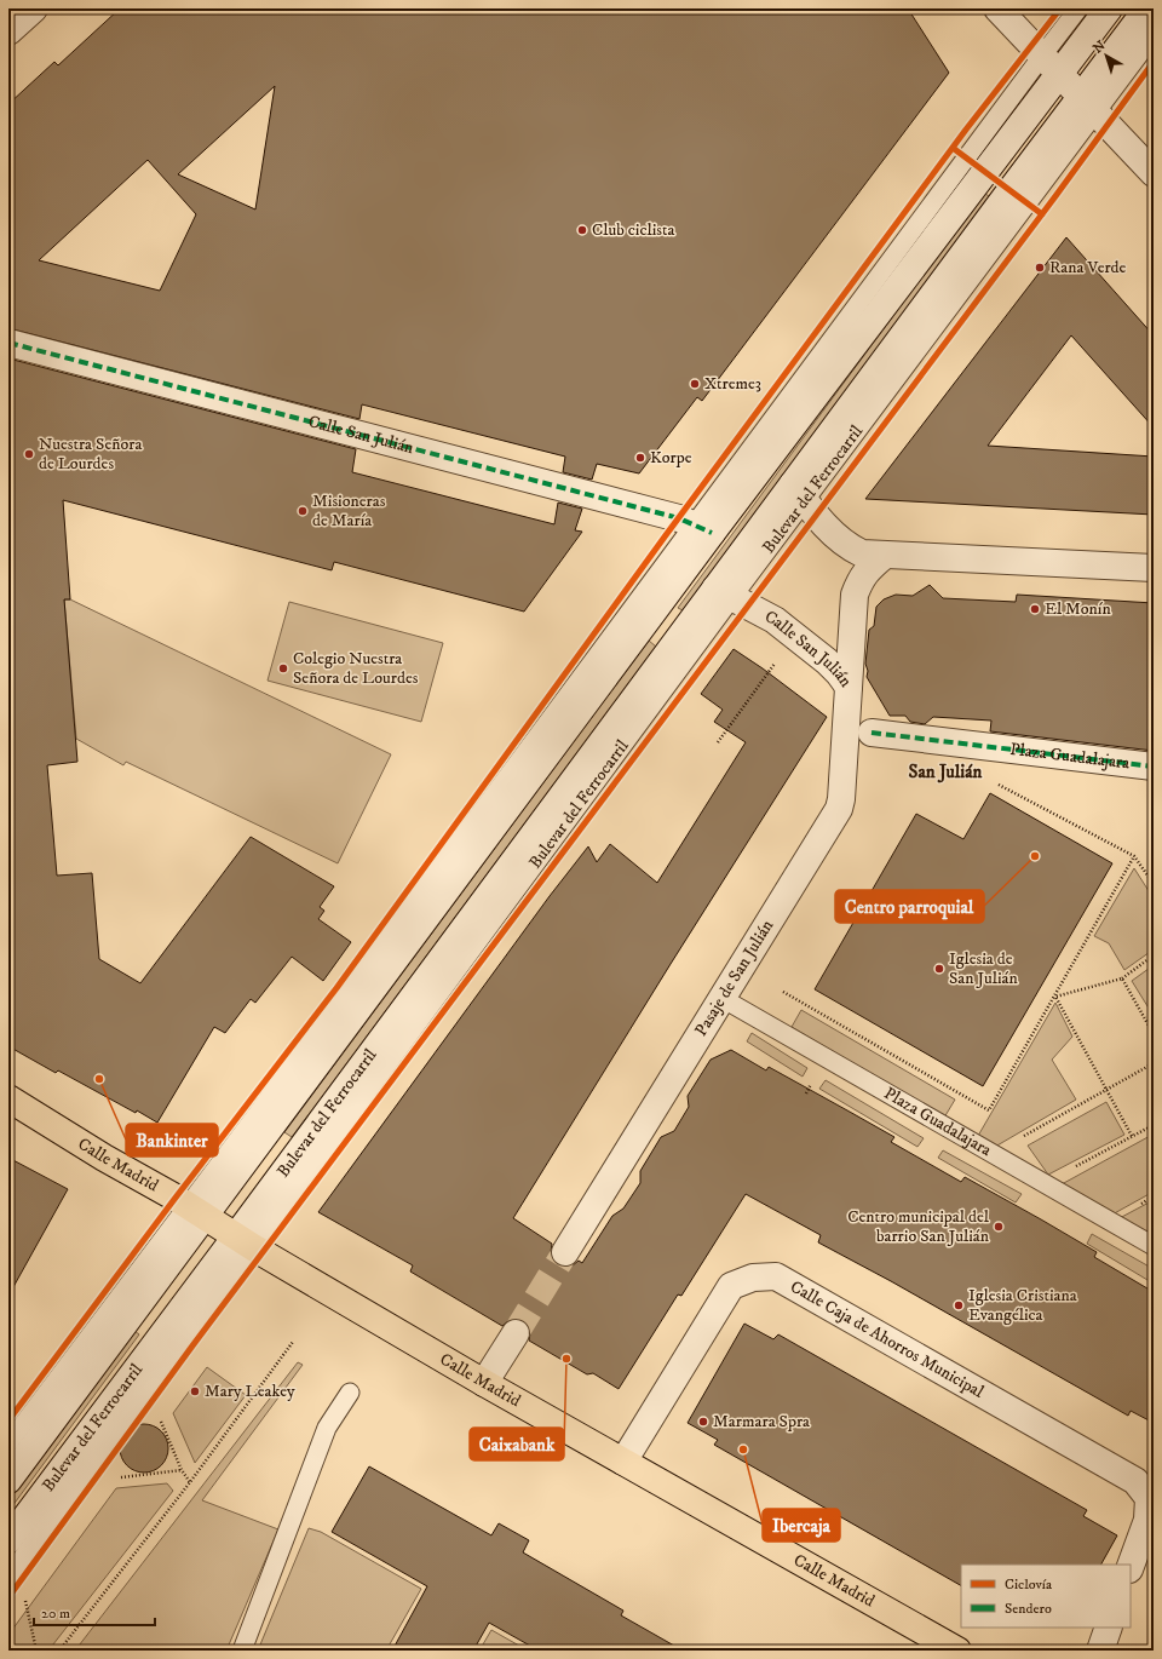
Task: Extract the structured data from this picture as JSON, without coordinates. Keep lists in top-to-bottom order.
{
  "streets": {
    "main road": [
      "Calle San Julián",
      "Bulevar del Ferrocarril",
      "Plaza Guadalajara",
      "Pasaje de San Julián",
      "Calle Madrid",
      "Calle Caja de Ahorros Municipal"
    ]
  },
  "crossings": [
    ["Calle San Julián", "Bulevar del Ferrocarril"],
    ["Calle San Julián", "Pasaje de San Julián"],
    ["Bulevar del Ferrocarril", "Calle Madrid"],
    ["Plaza Guadalajara", "Pasaje de San Julián"],
    ["Calle Madrid", "Calle Caja de Ahorros Municipal"]
  ],
  "districts": ["San Julián"],
  "places": [
    "Club ciclista",
    "Rana Verde",
    "Xtreme3",
    "Nuestra Señora de Lourdes",
    "Korpe",
    "Misioneras de María",
    "El Monín",
    "Colegio Nuestra Señora de Lourdes",
    "Centro parroquial",
    "Iglesia de San Julián",
    "Bankinter",
    "Centro municipal del barrio San Julián",
    "Iglesia Cristiana Evangélica",
    "Caixabank",
    "Mary Leakey",
    "Marmara Spra",
    "Ibercaja"
  ],
  "legend": ["Ciclovía", "Sendero"],
  "scale_bar": "20 m",
  "north": "top left"
}
